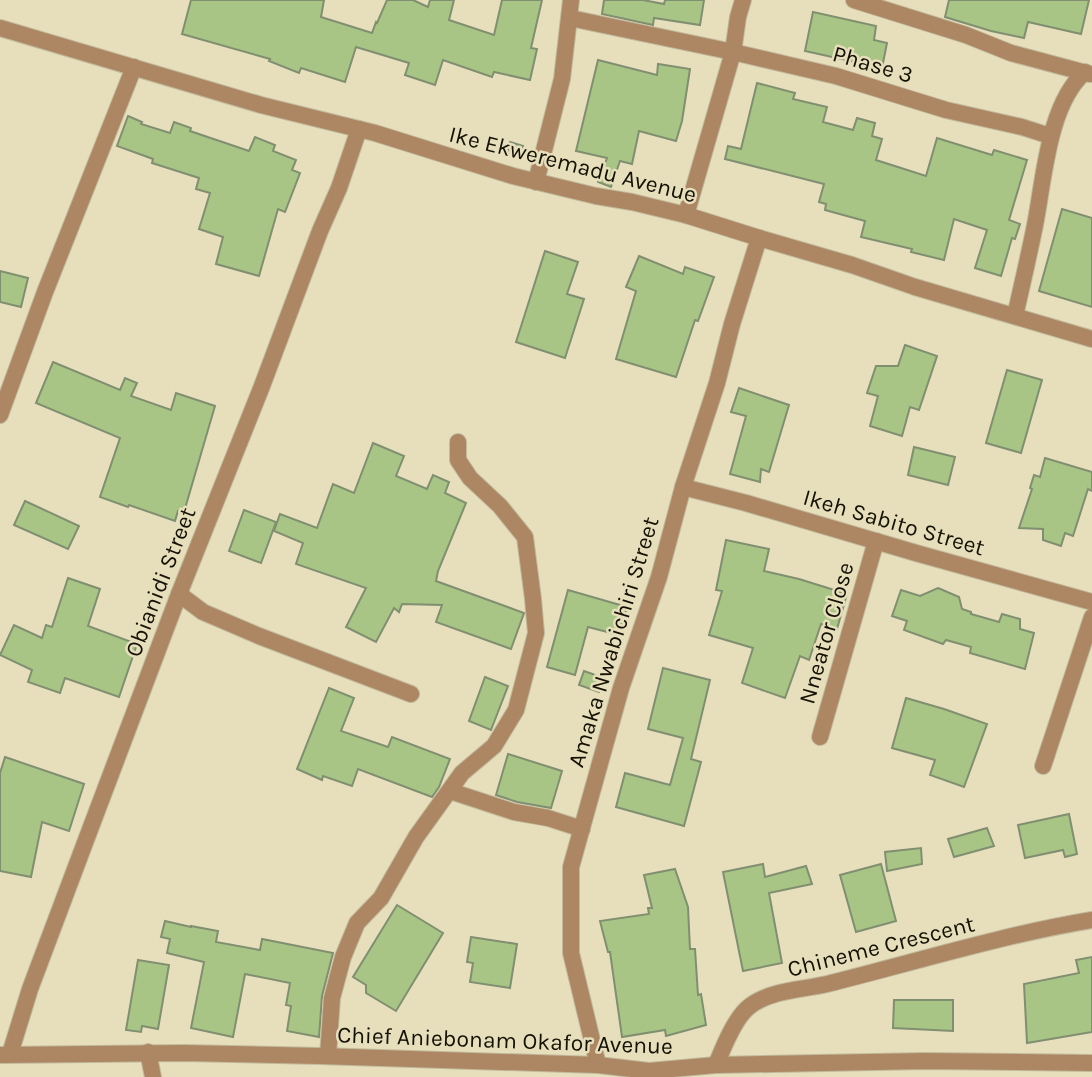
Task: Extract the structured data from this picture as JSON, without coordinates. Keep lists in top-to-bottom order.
{
  "streets": {
    "street": [
      "Phase 3",
      "Ike Ekweremadu Avenue",
      "Ikeh Sabito Street",
      "Obianidi Street",
      "Nneator Close",
      "Amaka Nwabichiri Street",
      "Chineme Crescent",
      "Chief Aniebonam Okafor Avenue"
    ]
  },
  "crossings": [
    ["Ike Ekweremadu Avenue", "Obianidi Street"],
    ["Ike Ekweremadu Avenue", "Amaka Nwabichiri Street"],
    ["Ikeh Sabito Street", "Nneator Close"],
    ["Ikeh Sabito Street", "Amaka Nwabichiri Street"],
    ["Obianidi Street", "Chief Aniebonam Okafor Avenue"],
    ["Amaka Nwabichiri Street", "Chief Aniebonam Okafor Avenue"],
    ["Chineme Crescent", "Chief Aniebonam Okafor Avenue"]
  ]
}
